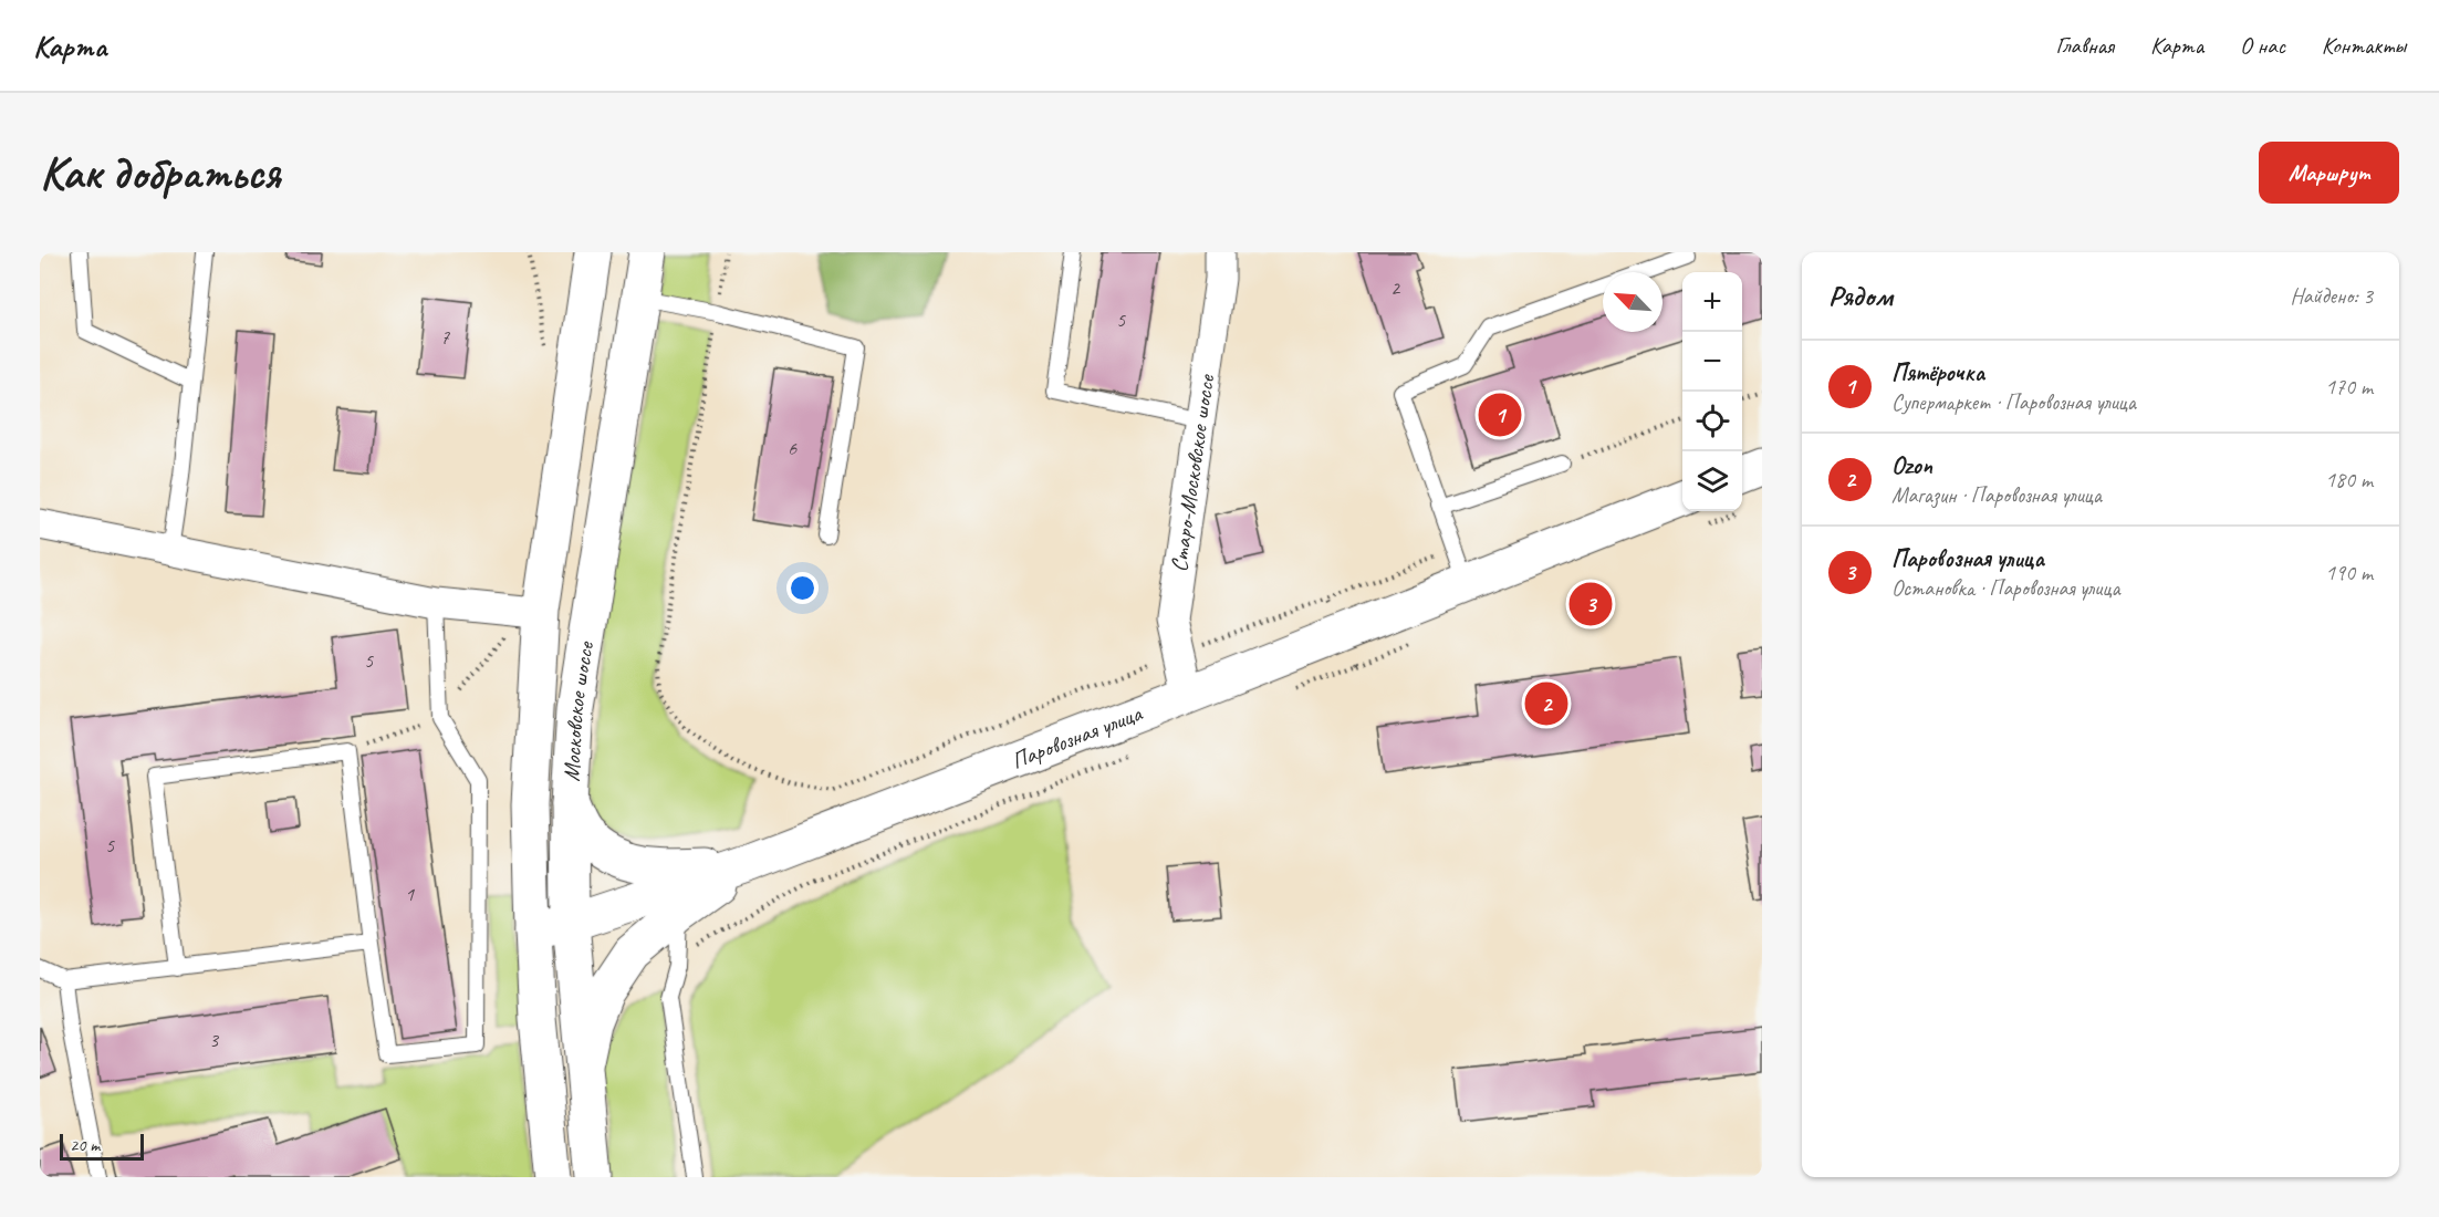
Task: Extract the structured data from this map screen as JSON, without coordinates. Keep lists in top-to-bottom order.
{
  "streets": {
    "main road": ["Московское шоссе", "Паровозная улица"],
    "street": ["Старо-Московское шоссе"]
  },
  "crossings": [
    ["Старо-Московское шоссе", "Паровозная улица"],
    ["Московское шоссе", "Паровозная улица"]
  ],
  "house_numbers": [
    "2",
    "5",
    "7",
    "6",
    "5",
    "5",
    "1",
    "3"
  ],
  "scale_bar": "20 m",
  "north": "top left",
  "page": {
    "header": "Карта",
    "nav": [
      "Главная",
      "Карта",
      "О нас",
      "Контакты"
    ],
    "buttons": "Маршрут",
    "title": "Как добраться",
    "heading": ["Рядом", "Найдено: 3"],
    "map_buttons": ["+", "−"],
    "list": [
      {
        "mark": "1",
        "name": "Пятёрочка",
        "note": "Супермаркет · Паровозная улица",
        "value": "170 m"
      },
      {
        "mark": "2",
        "name": "Ozon",
        "note": "Магазин · Паровозная улица",
        "value": "180 m"
      },
      {
        "mark": "3",
        "name": "Паровозная улица",
        "note": "Остановка · Паровозная улица",
        "value": "190 m"
      }
    ],
    "pins": ["1", "3", "2"],
    "scale": "20 m"
  }
}
